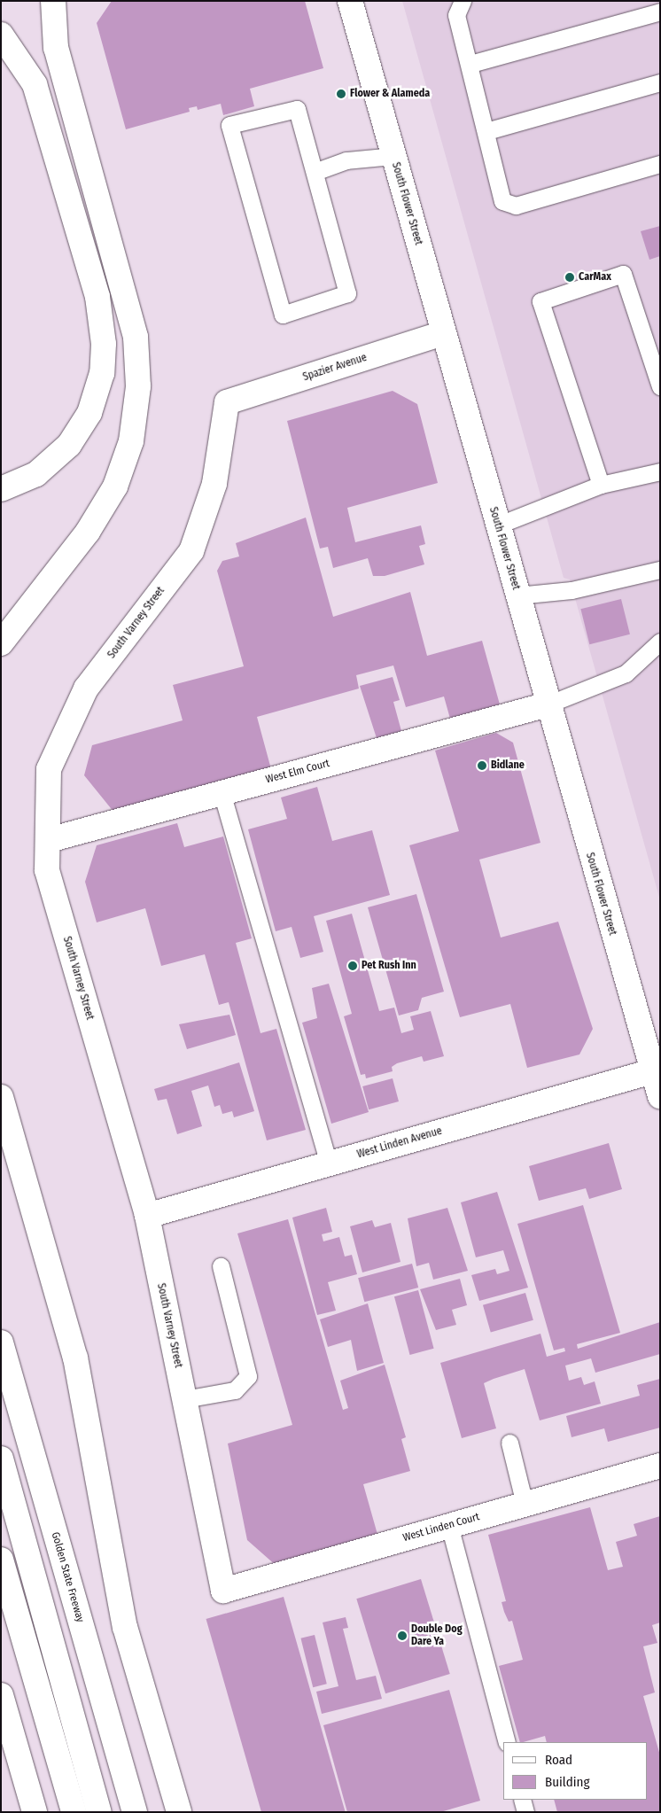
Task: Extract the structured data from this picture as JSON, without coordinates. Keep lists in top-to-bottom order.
{
  "streets": {
    "main road": [
      "South Flower Street",
      "Spazier Avenue",
      "South Varney Street",
      "West Elm Court",
      "West Linden Avenue",
      "West Linden Court",
      "Golden State Freeway"
    ]
  },
  "crossings": [
    ["South Flower Street", "Spazier Avenue"],
    ["South Flower Street", "West Elm Court"],
    ["South Flower Street", "West Linden Avenue"],
    ["Spazier Avenue", "South Varney Street"],
    ["South Varney Street", "West Elm Court"],
    ["South Varney Street", "West Linden Avenue"],
    ["South Varney Street", "West Linden Court"]
  ],
  "places": [
    "Flower & Alameda",
    "CarMax",
    "Bidlane",
    "Pet Rush Inn",
    "Double Dog Dare Ya"
  ],
  "legend": ["Road", "Building"]
}
